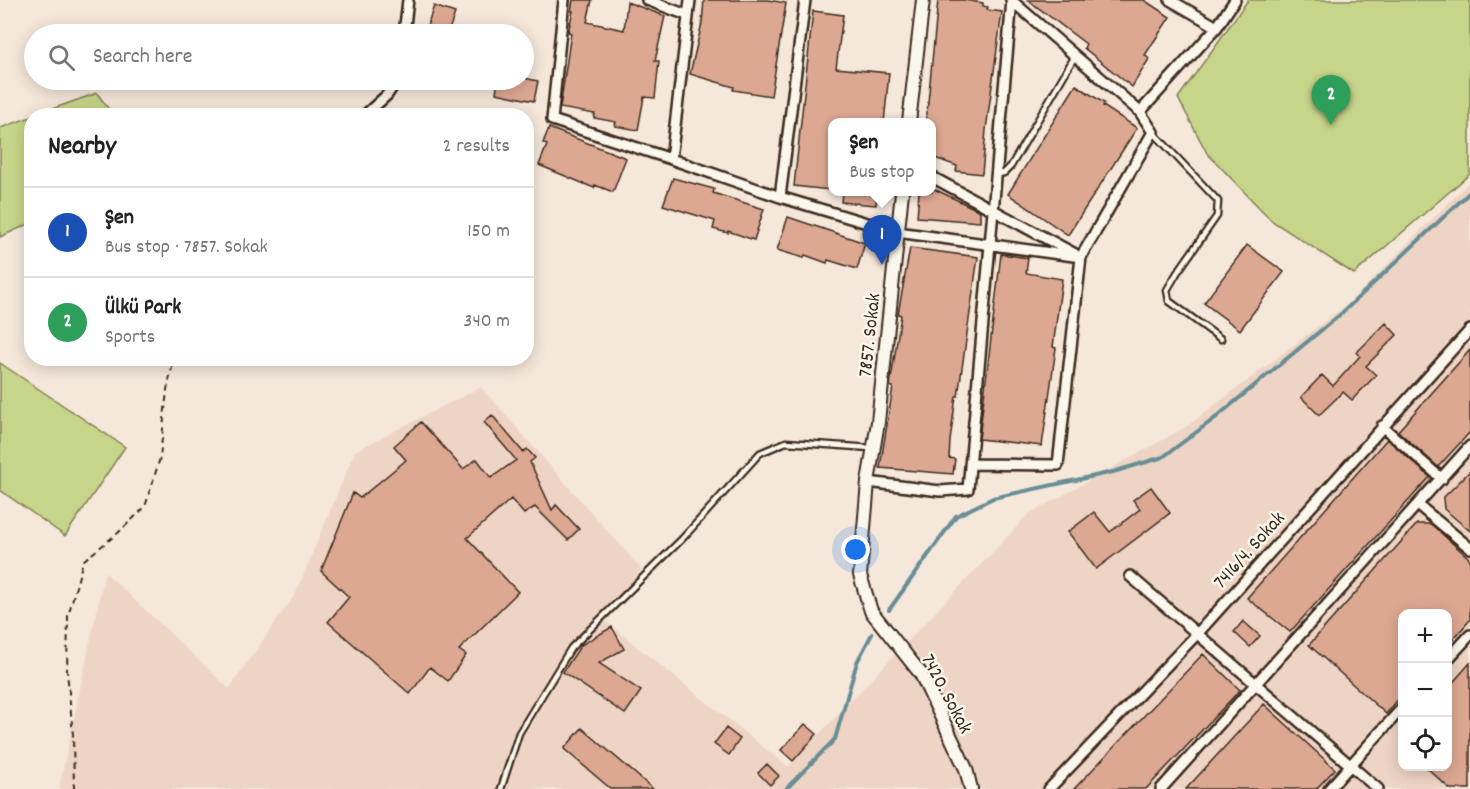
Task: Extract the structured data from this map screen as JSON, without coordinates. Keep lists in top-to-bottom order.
{
  "streets": {
    "street": ["7857. Sokak", "7416/4. Sokak", "7420. Sokak"]
  },
  "crossings": [
    ["7857. Sokak", "7420. Sokak"]
  ],
  "page": {
    "search": "Search here",
    "pins": ["2", "1"],
    "heading": ["Nearby", "2 results"],
    "popup": ["Şen", "Bus stop"],
    "list": [
      {
        "mark": "1",
        "name": "Şen",
        "note": "Bus stop · 7857. Sokak",
        "value": "150 m"
      },
      {
        "mark": "2",
        "name": "Ülkü Park",
        "note": "Sports",
        "value": "340 m"
      }
    ],
    "map_buttons": ["+", "−"]
  }
}
